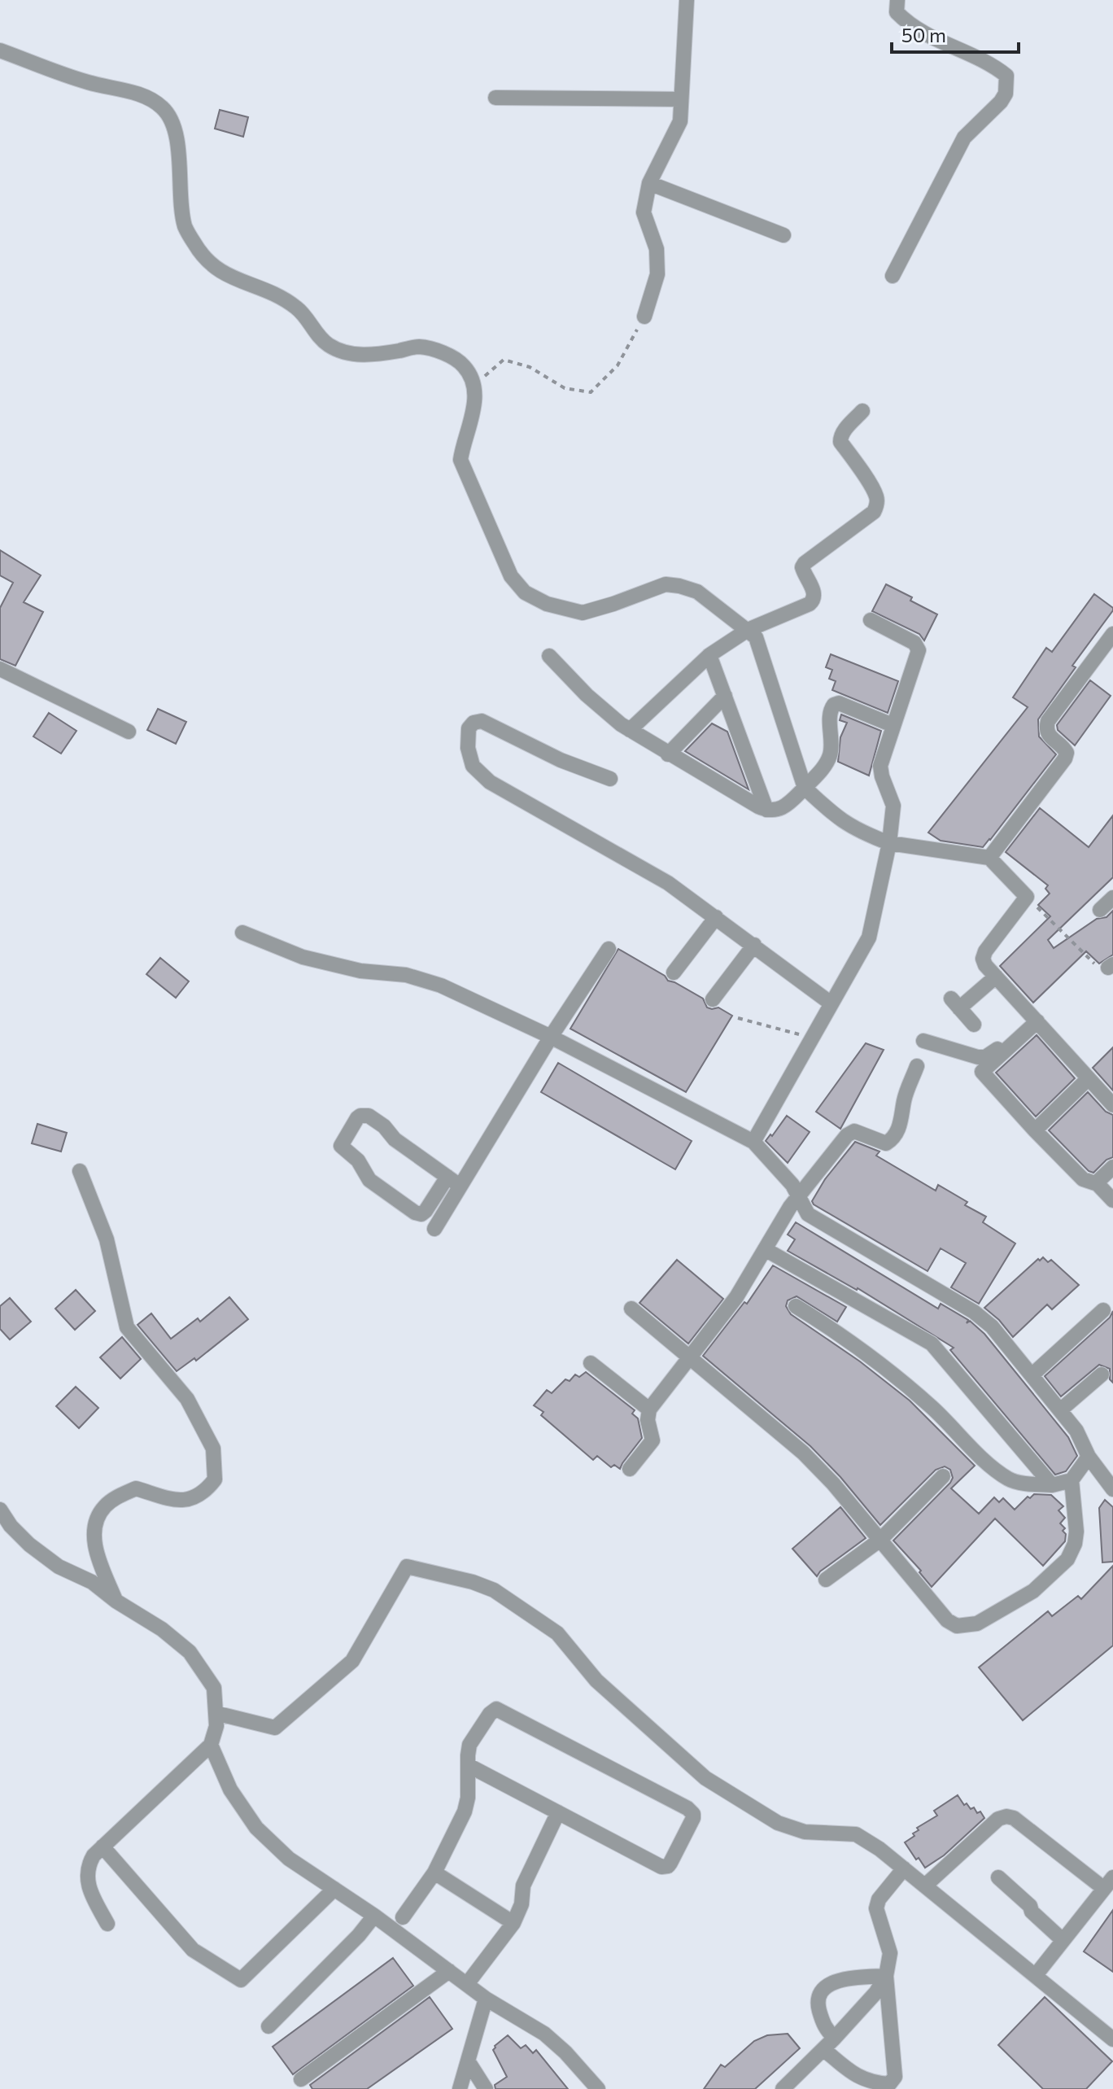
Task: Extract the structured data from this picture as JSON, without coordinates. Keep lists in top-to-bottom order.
{
  "scale_bar": "50 m"
}
